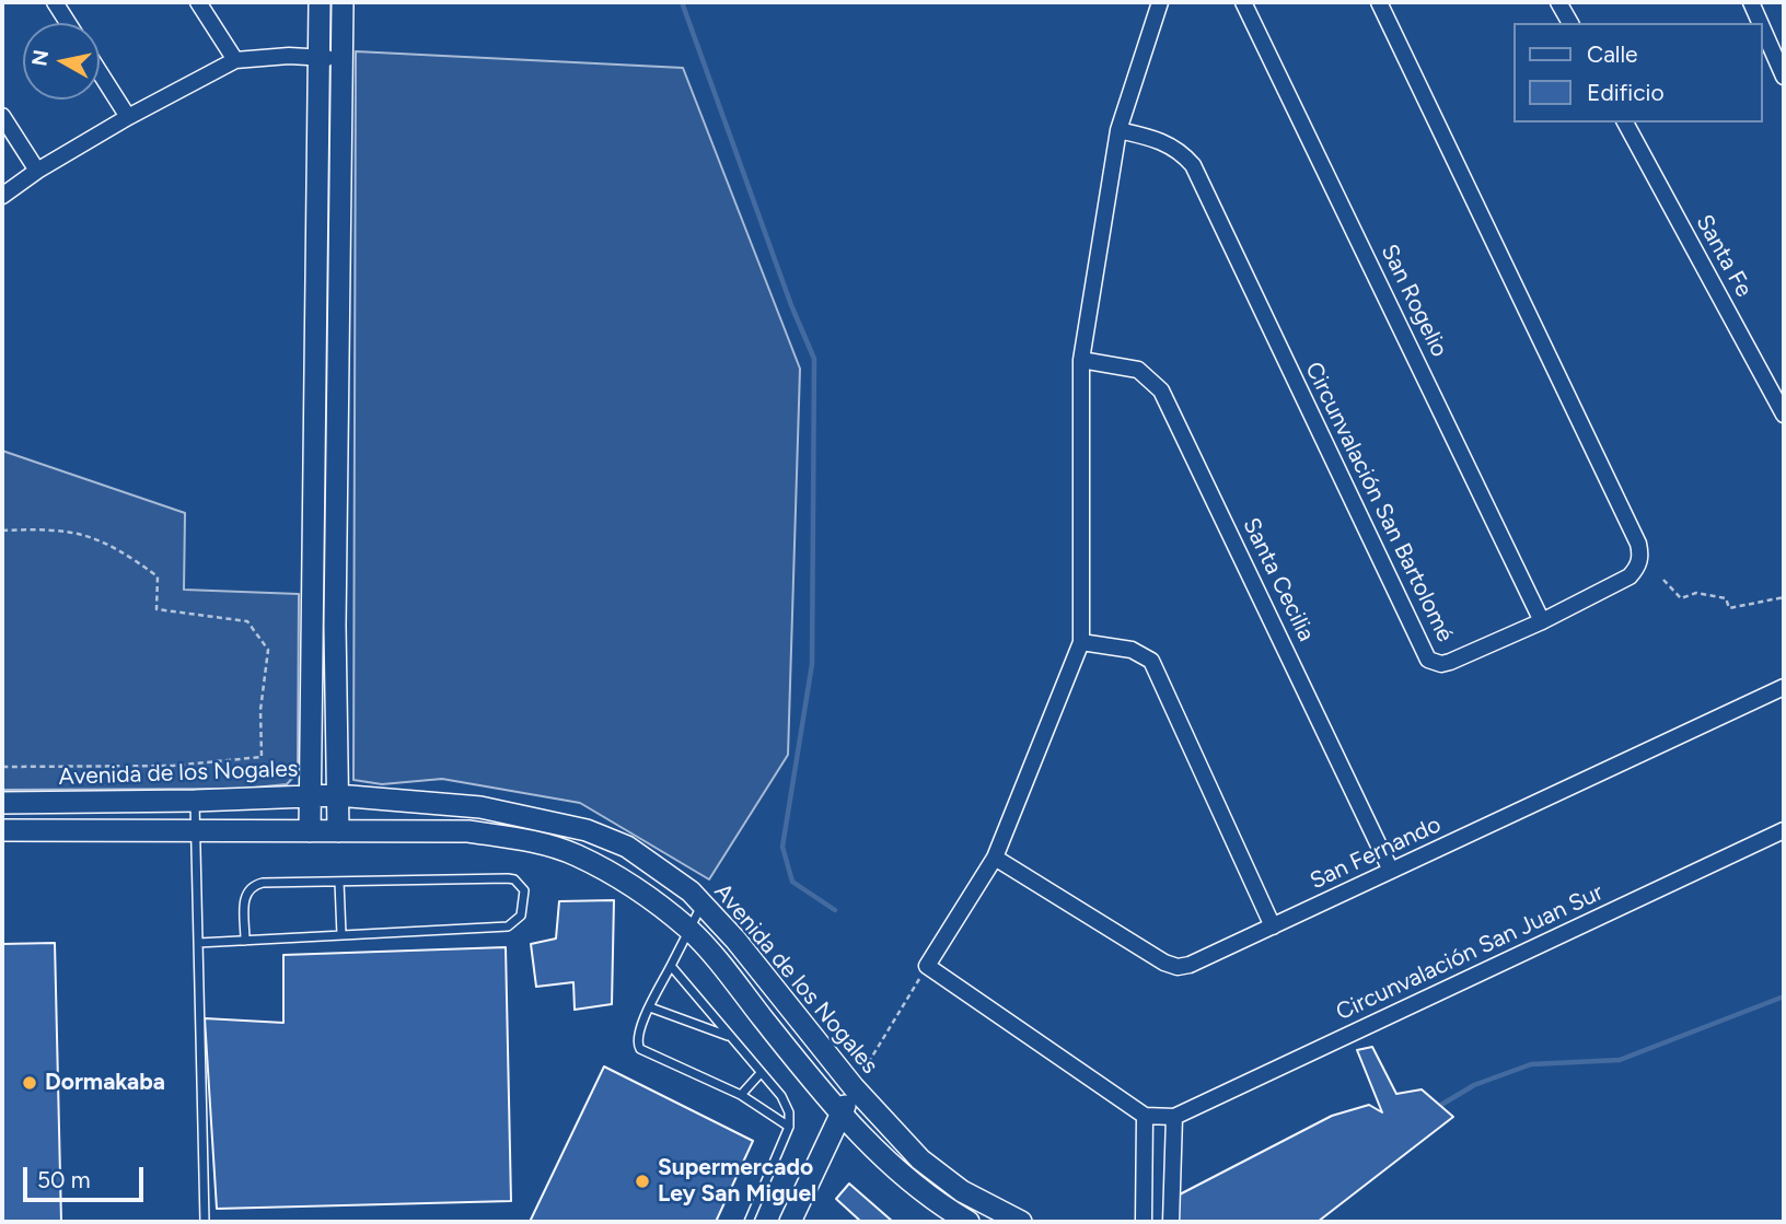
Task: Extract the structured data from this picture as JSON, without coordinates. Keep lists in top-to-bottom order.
{
  "streets": {
    "main road": ["Avenida de los Nogales"],
    "street": [
      "Santa Fe",
      "San Rogelio",
      "Circunvalación San Bartolomé",
      "Santa Cecilia",
      "San Fernando",
      "Circunvalación San Juan Sur"
    ]
  },
  "crossings": [
    ["San Rogelio", "Circunvalación San Bartolomé"],
    ["Santa Cecilia", "San Fernando"]
  ],
  "places": ["Dormakaba", "Supermercado Ley San Miguel"],
  "legend": ["Calle", "Edificio"],
  "scale_bar": "50 m",
  "north": "left"
}
